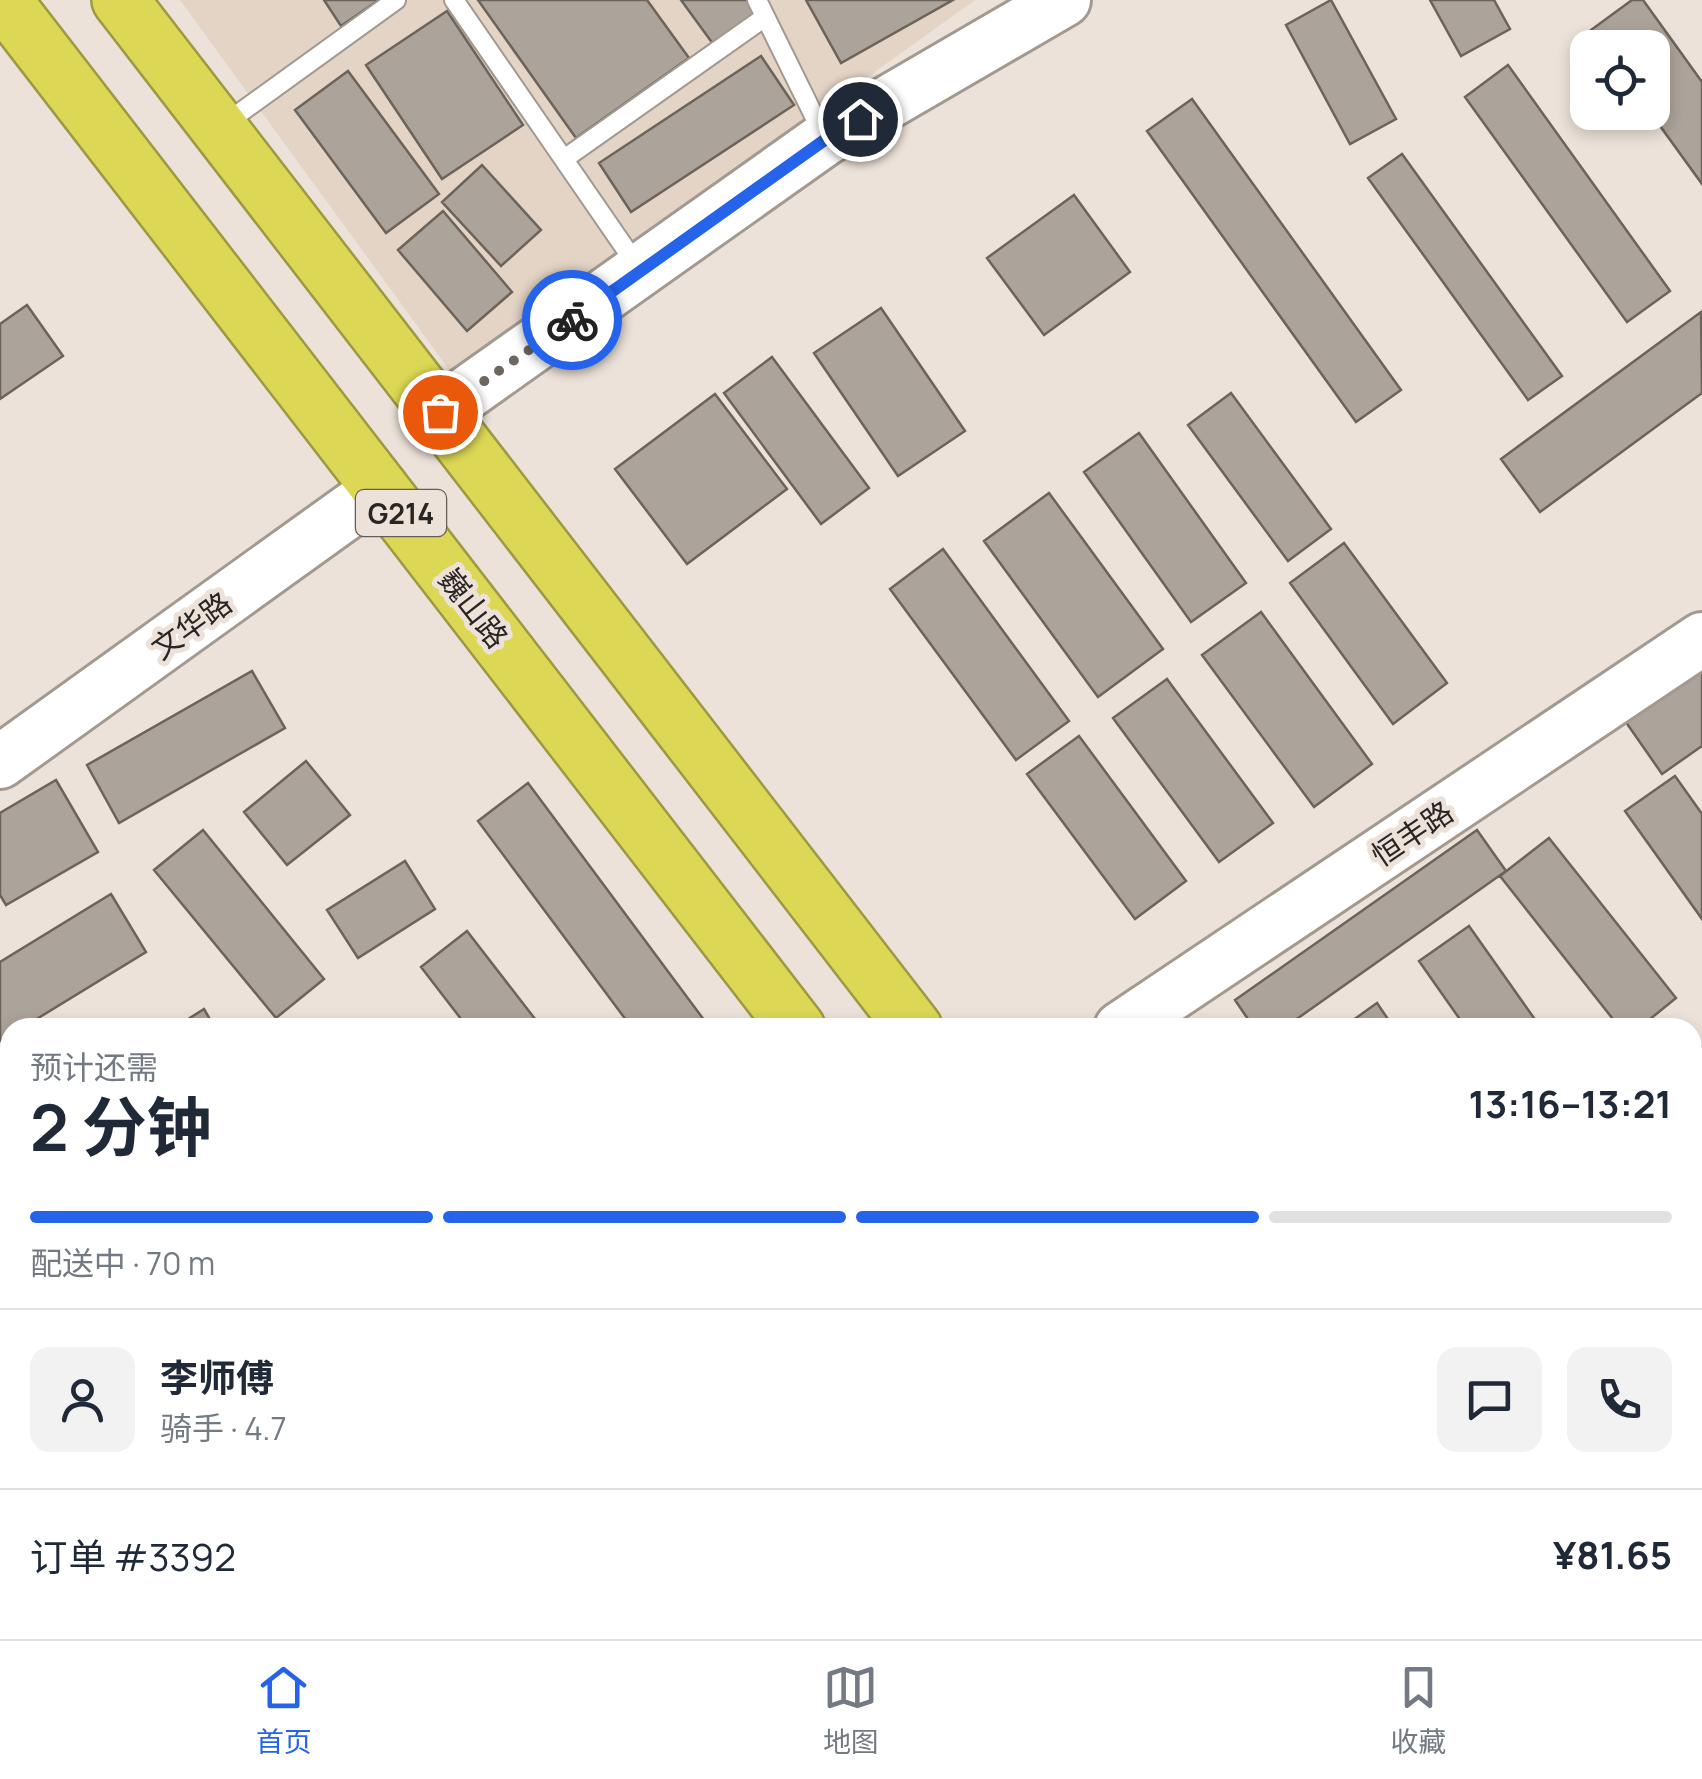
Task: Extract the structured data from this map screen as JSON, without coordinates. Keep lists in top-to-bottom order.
{
  "streets": {
    "highway": ["G214", "巍山路"],
    "street": ["文华路", "恒丰路"]
  },
  "crossings": [
    ["巍山路", "文华路"]
  ],
  "page": {
    "heading": ["2 分钟", "预计还需", "13:16–13:21"],
    "panel": [
      "李师傅",
      "骑手 · 4.7",
      "订单 #3392",
      "¥81.65"
    ],
    "bar": "配送中 · 70 m",
    "tabs": ["首页", "地图", "收藏"]
  }
}
